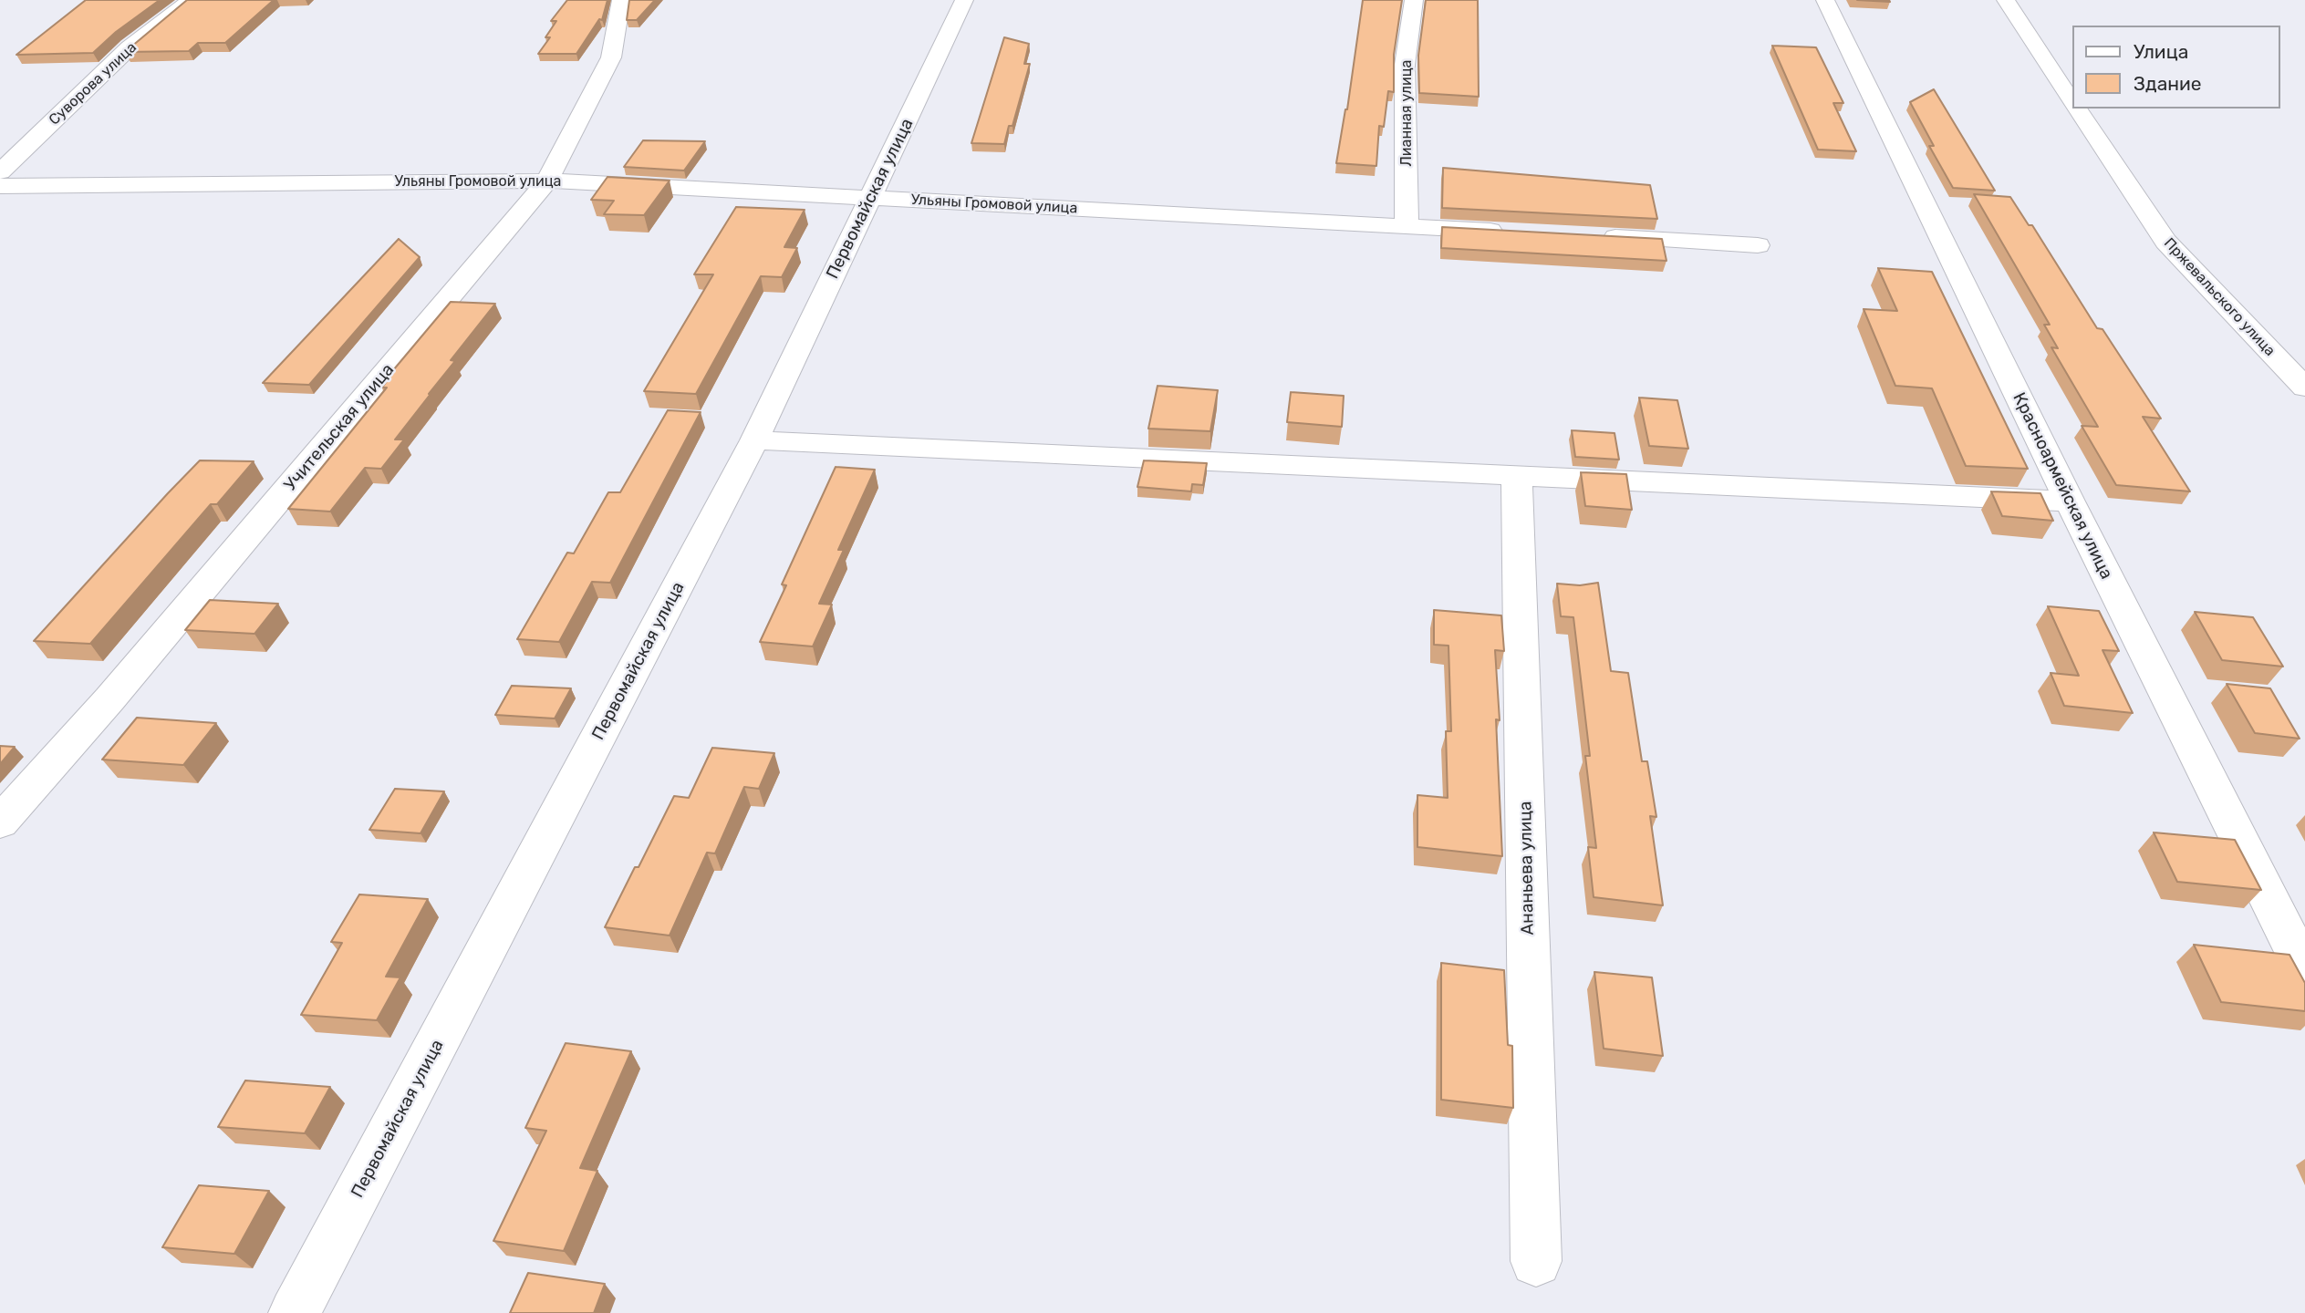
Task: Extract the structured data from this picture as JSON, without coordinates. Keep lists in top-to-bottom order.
{
  "streets": {
    "street": [
      "Суворова улица",
      "Лианная улица",
      "Ульяны Громовой улица",
      "Первомайская улица",
      "Пржевальского улица",
      "Учительская улица",
      "Красноармейская улица",
      "Ананьева улица"
    ]
  },
  "crossings": [
    ["Лианная улица", "Ульяны Громовой улица"],
    ["Ульяны Громовой улица", "Первомайская улица"],
    ["Ульяны Громовой улица", "Учительская улица"]
  ],
  "legend": ["Улица", "Здание"]
}
